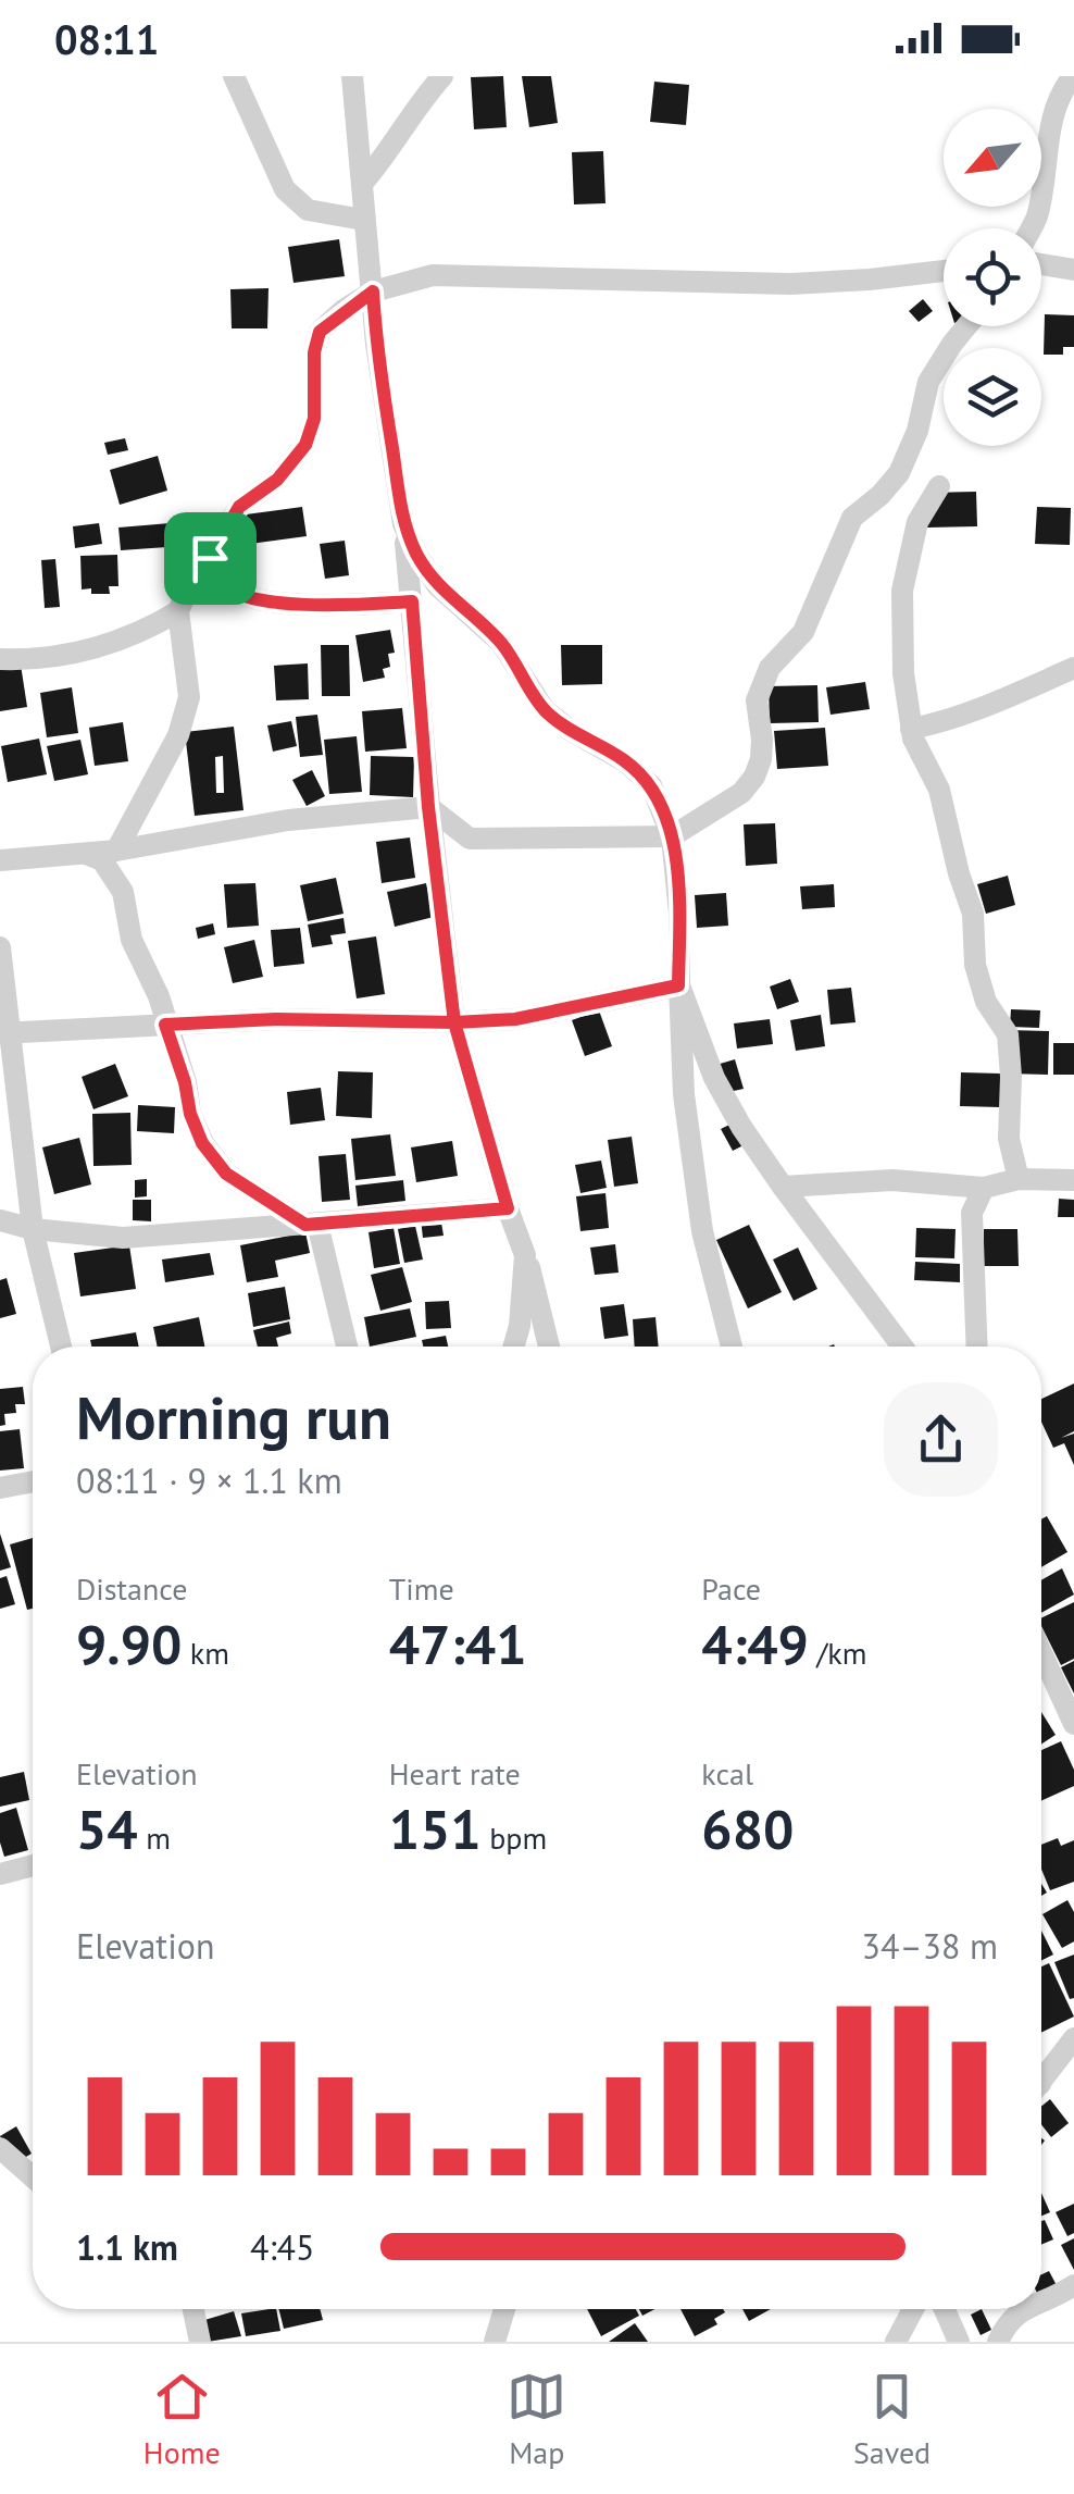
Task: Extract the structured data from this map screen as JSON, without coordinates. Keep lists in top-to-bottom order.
{
  "north": "bottom left",
  "page": {
    "status": "08:11",
    "heading": ["Morning run", "08:11 · 9 × 1.1 km"],
    "stats": [
      ["Distance", "9.90 km"],
      ["Time", "47:41"],
      ["Pace", "4:49 /km"],
      ["Elevation", "54 m"],
      ["Heart rate", "151 bpm"],
      ["kcal", "680"]
    ],
    "chart": ["Elevation", "34–38 m"],
    "list": [
      {
        "name": "1.1 km",
        "note": "4:45"
      }
    ],
    "tabs": ["Home", "Map", "Saved"]
  }
}
